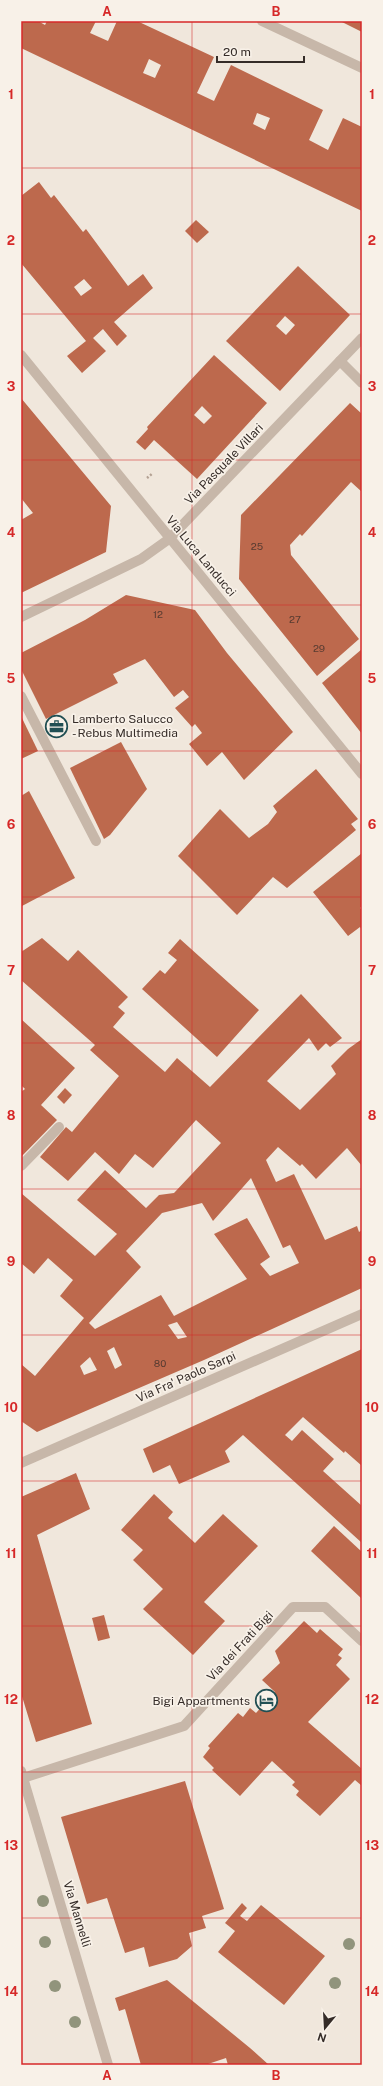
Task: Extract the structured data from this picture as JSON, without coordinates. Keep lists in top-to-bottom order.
{
  "streets": {
    "street": [
      "Via Pasquale Villari",
      "Via Luca Landucci",
      "Via Fra' Paolo Sarpi",
      "Via dei Frati Bigi",
      "Via Mannelli"
    ]
  },
  "crossings": [
    ["Via Pasquale Villari", "Via Luca Landucci"],
    ["Via dei Frati Bigi", "Via Mannelli"]
  ],
  "places": {
    "office": ["Lamberto Salucco - Rebus Multimedia"],
    "hotel": ["Bigi Appartments"]
  },
  "house_numbers": [
    "25",
    "12",
    "27",
    "29",
    "80"
  ],
  "scale_bar": "20 m",
  "north": "bottom",
  "grid": {
    "columns": ["A", "B"],
    "rows": [
      "1",
      "2",
      "3",
      "4",
      "5",
      "6",
      "7",
      "8",
      "9",
      "10",
      "11",
      "12",
      "13",
      "14"
    ]
  }
}
